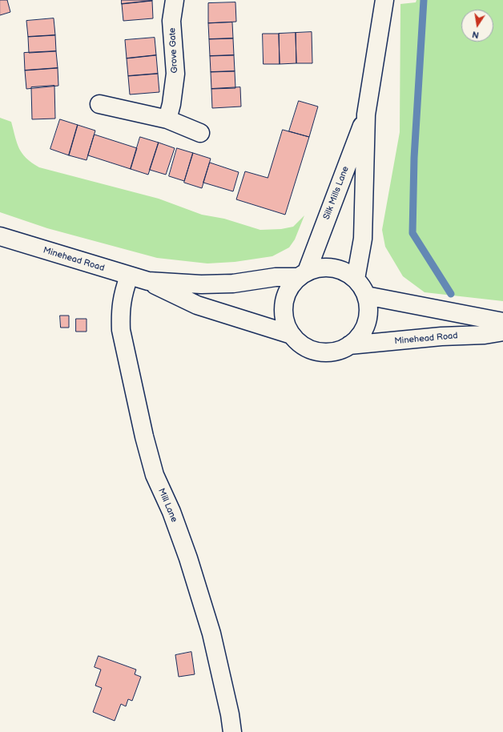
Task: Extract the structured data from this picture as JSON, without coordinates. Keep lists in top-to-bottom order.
{
  "streets": {
    "main road": [
      "Grove Gate",
      "Silk Mills Lane",
      "Minehead Road",
      "Mill Lane"
    ]
  },
  "crossings": [
    ["Silk Mills Lane", "Minehead Road"],
    ["Minehead Road", "Mill Lane"]
  ],
  "north": "bottom"
}
